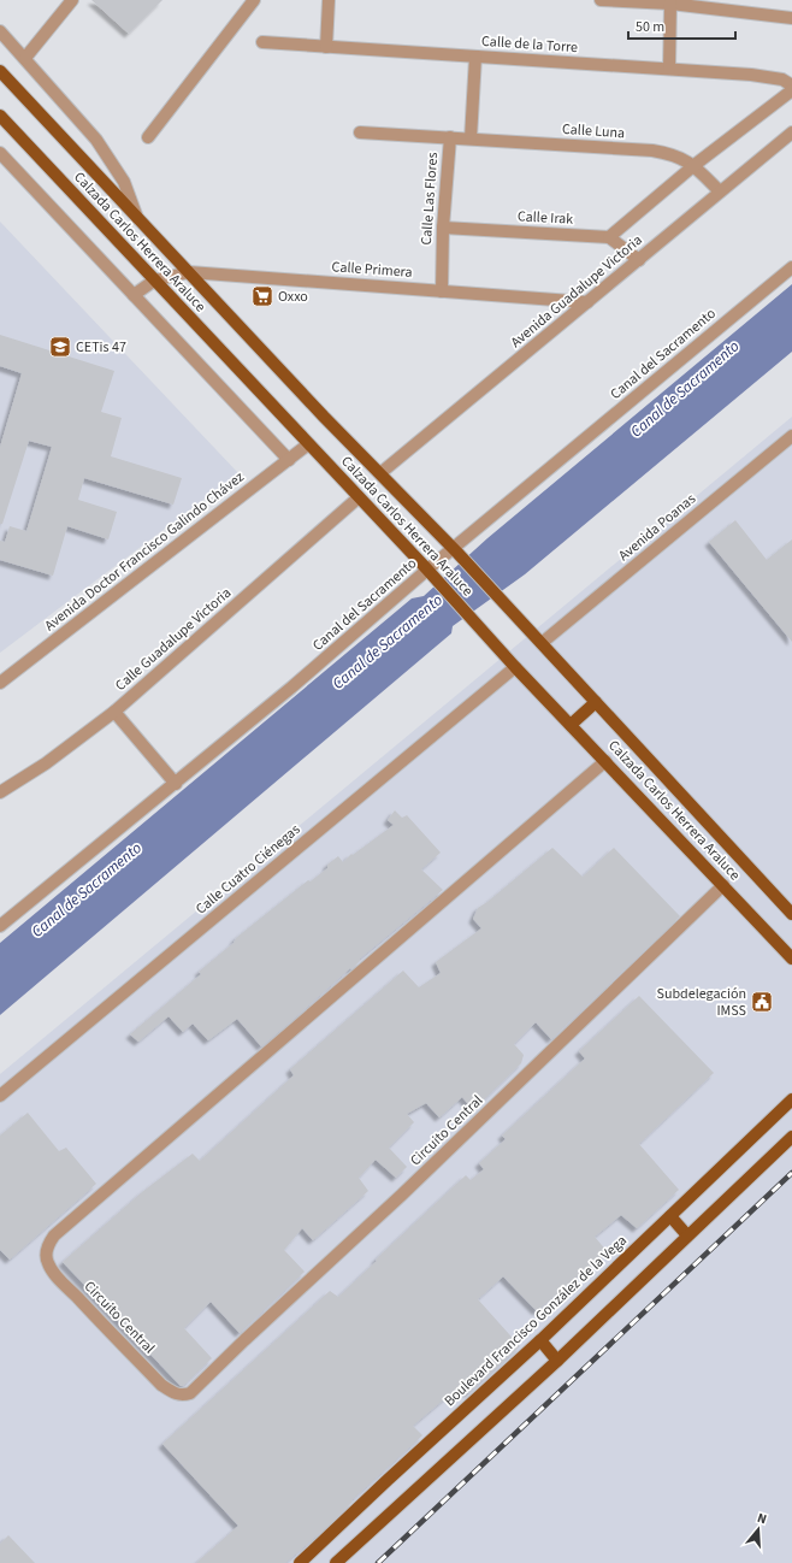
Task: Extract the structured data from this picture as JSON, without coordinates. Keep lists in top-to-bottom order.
{
  "streets": {
    "main road": ["Calzada Carlos Herrera Araluce", "Boulevard Francisco González de la Vega"],
    "street": [
      "Calle de la Torre",
      "Calle Luna",
      "Calle Las Flores",
      "Calle Irak",
      "Calle Primera",
      "Avenida Guadalupe Victoria",
      "Canal del Sacramento",
      "Avenida Poanas",
      "Avenida Doctor Francisco Galindo Chávez",
      "Calle Guadalupe Victoria",
      "Calle Cuatro Ciénegas",
      "Circuito Central"
    ]
  },
  "crossings": [
    ["Calle Luna", "Calle Las Flores"],
    ["Calle Luna", "Avenida Guadalupe Victoria"],
    ["Calle Las Flores", "Calle Irak"],
    ["Calle Las Flores", "Calle Primera"],
    ["Calle Irak", "Avenida Guadalupe Victoria"],
    ["Calzada Carlos Herrera Araluce", "Calle Primera"],
    ["Calzada Carlos Herrera Araluce", "Avenida Guadalupe Victoria"],
    ["Calzada Carlos Herrera Araluce", "Canal del Sacramento"],
    ["Calzada Carlos Herrera Araluce", "Avenida Poanas"],
    ["Calzada Carlos Herrera Araluce", "Avenida Doctor Francisco Galindo Chávez"],
    ["Calzada Carlos Herrera Araluce", "Calle Guadalupe Victoria"],
    ["Calzada Carlos Herrera Araluce", "Calle Cuatro Ciénegas"],
    ["Calzada Carlos Herrera Araluce", "Circuito Central"],
    ["Calle Primera", "Avenida Guadalupe Victoria"]
  ],
  "water": ["Canal de Sacramento"],
  "places": {
    "supermarket": ["Oxxo"],
    "school or university": ["CETis 47"],
    "public building": ["Subdelegación IMSS"]
  },
  "scale_bar": "50 m",
  "north": "top"
}
